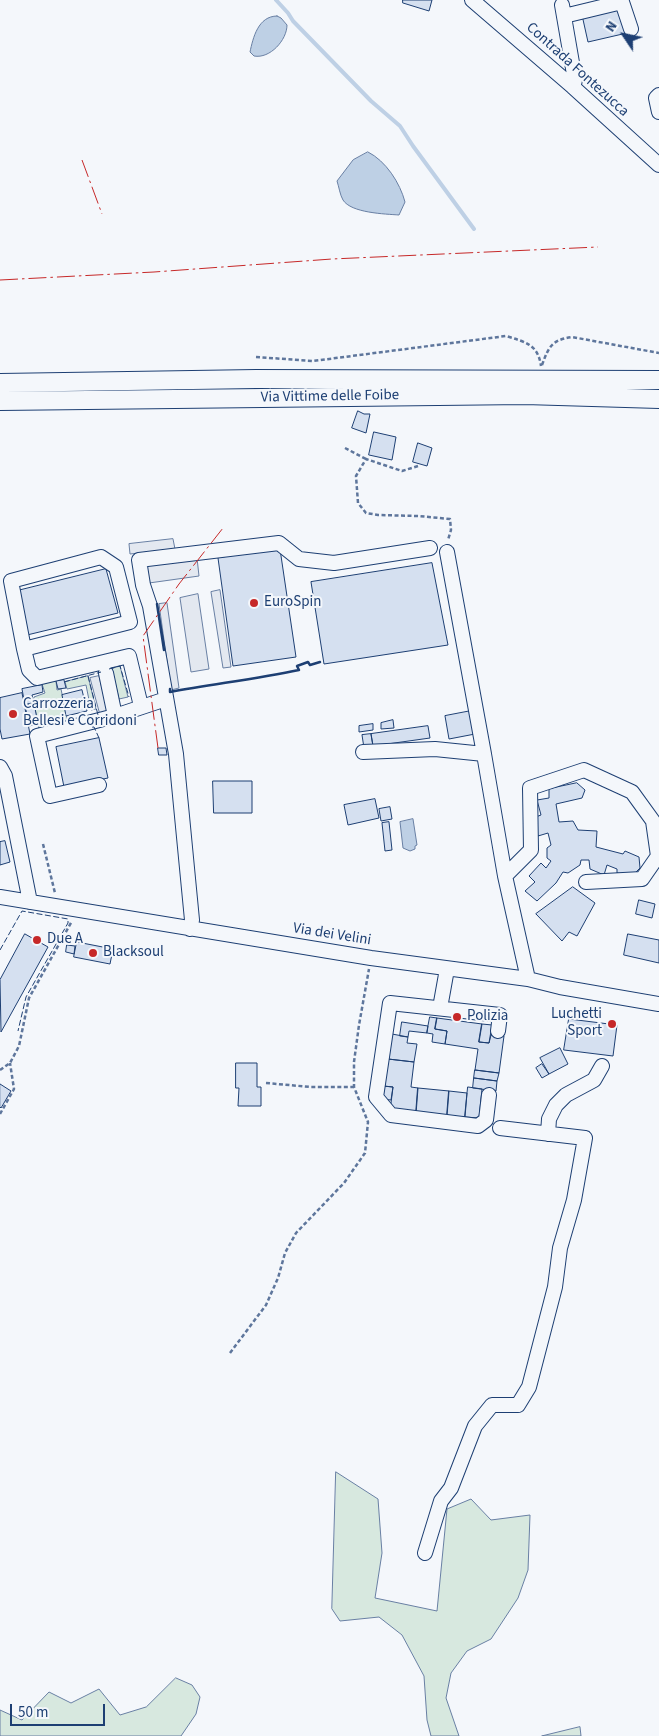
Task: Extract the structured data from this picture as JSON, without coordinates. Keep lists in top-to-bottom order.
{
  "streets": {
    "main road": ["Via Vittime delle Foibe"],
    "street": ["Contrada Fontezucca", "Via dei Velini"]
  },
  "places": [
    "EuroSpin",
    "Carrozzeria Bellesi e Corridoni",
    "Due A",
    "Blacksoul",
    "Polizia",
    "Luchetti Sport"
  ],
  "scale_bar": "50 m",
  "north": "top left"
}
